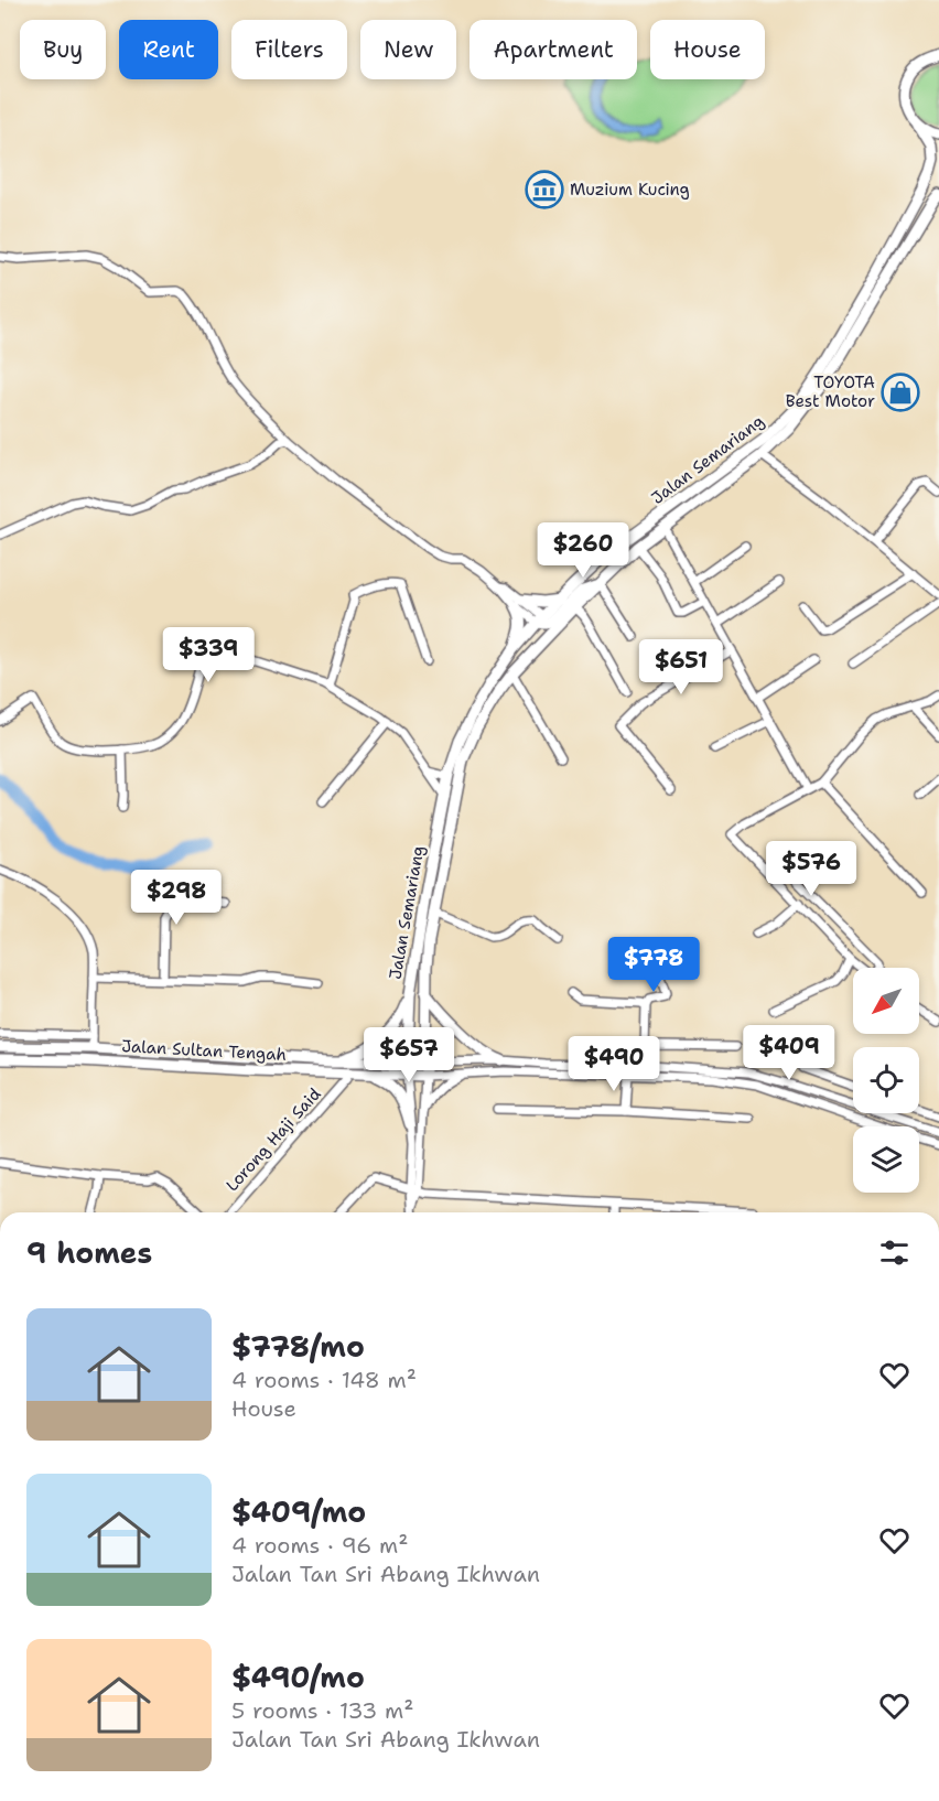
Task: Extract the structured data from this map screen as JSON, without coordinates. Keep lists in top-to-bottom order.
{
  "streets": {
    "main road": ["Jalan Semariang", "Jalan Sultan Tengah"],
    "street": ["Lorong Haji Said"]
  },
  "crossings": [
    ["Jalan Semariang", "Jalan Sultan Tengah"]
  ],
  "places": {
    "museum": ["Muzium Kucing"],
    "shop": ["TOYOTA Best Motor"]
  },
  "north": "bottom left",
  "page": {
    "chip": [
      "Buy",
      "Rent",
      "Filters",
      "New",
      "Apartment",
      "House"
    ],
    "price": [
      "$260",
      "$339",
      "$651",
      "$576",
      "$298",
      "$778",
      "$409",
      "$657",
      "$490"
    ],
    "heading": "9 homes",
    "list": [
      {
        "name": "$778/mo",
        "note": "4 rooms · 148 m² · House"
      },
      {
        "name": "$409/mo",
        "note": "4 rooms · 96 m² · Jalan Tan Sri Abang Ikhwan"
      },
      {
        "name": "$490/mo",
        "note": "5 rooms · 133 m² · Jalan Tan Sri Abang Ikhwan"
      }
    ]
  }
}
